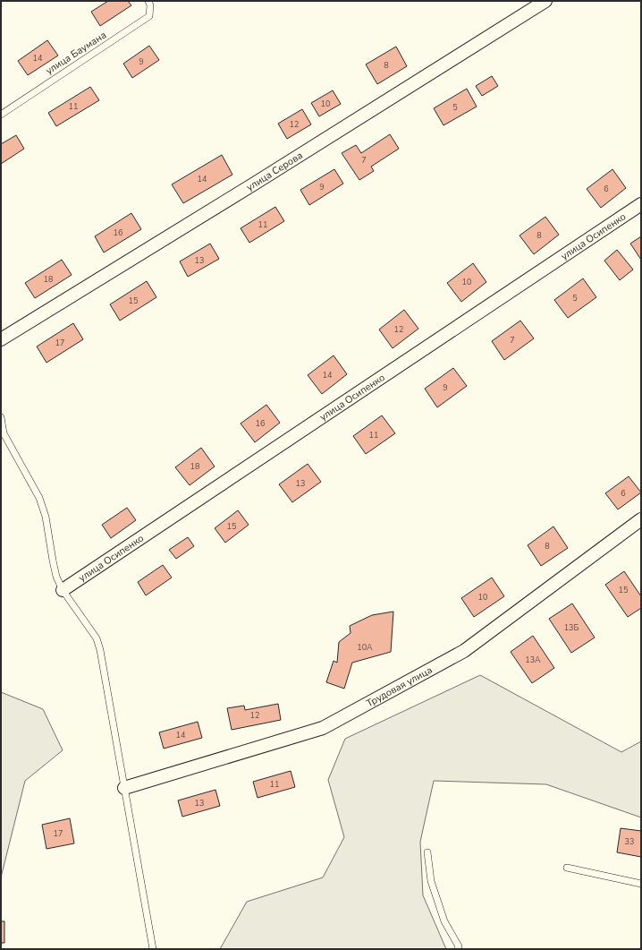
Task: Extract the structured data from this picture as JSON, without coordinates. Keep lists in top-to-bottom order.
{
  "streets": {
    "street": ["улица Серова", "улица Осипенко", "Трудовая улица"],
    "lane": ["улица Баумана"]
  },
  "house_numbers": [
    "14",
    "9",
    "8",
    "10",
    "11",
    "5",
    "12",
    "7",
    "14",
    "9",
    "6",
    "11",
    "16",
    "8",
    "13",
    "18",
    "10",
    "5",
    "15",
    "12",
    "7",
    "17",
    "14",
    "9",
    "16",
    "11",
    "18",
    "13",
    "6",
    "15",
    "8",
    "15",
    "10",
    "13Б",
    "10А",
    "13А",
    "12",
    "14",
    "11",
    "13",
    "17",
    "33"
  ]
}
